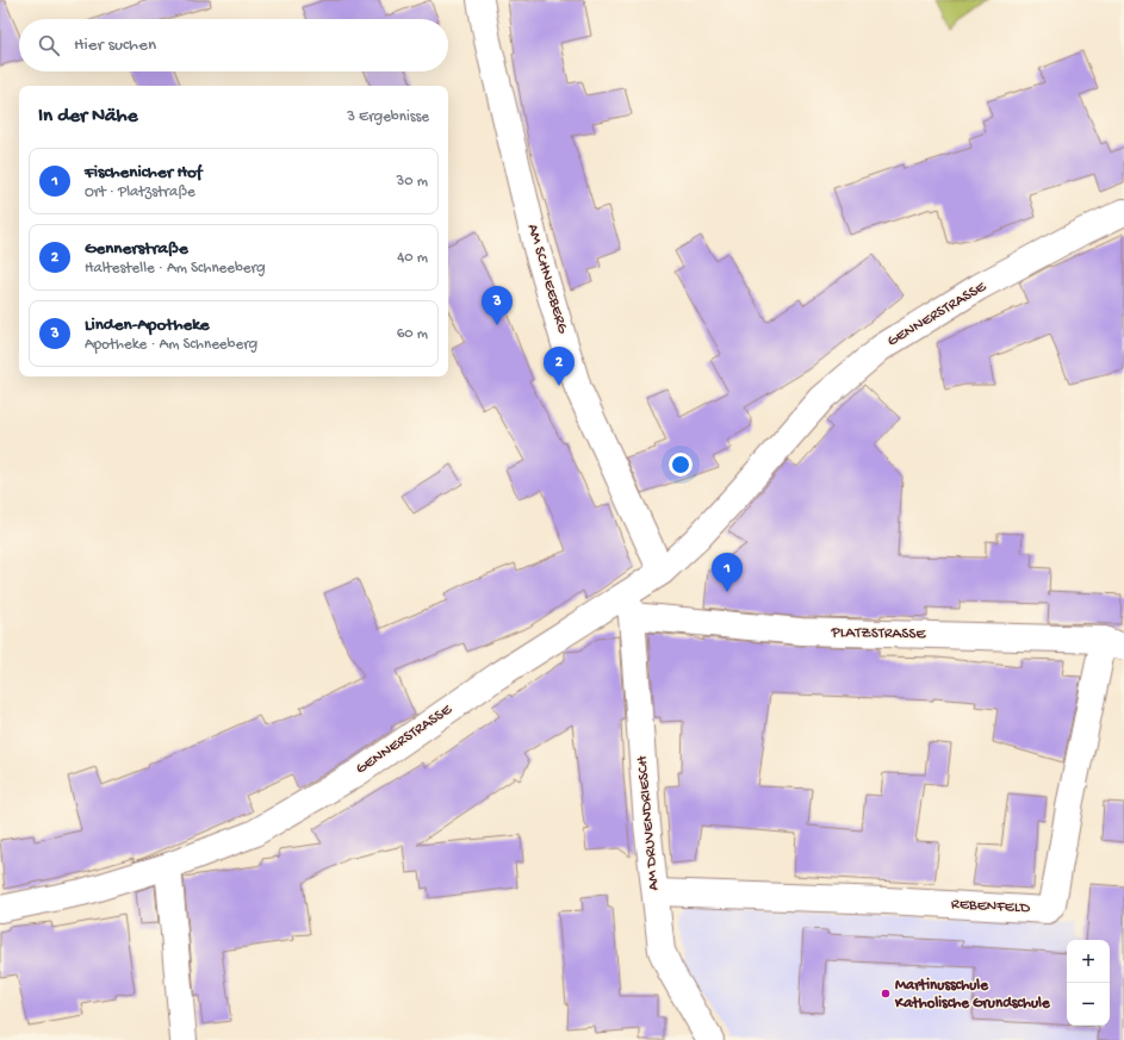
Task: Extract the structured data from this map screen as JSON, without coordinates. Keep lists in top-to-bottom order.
{
  "streets": {
    "street": [
      "AM SCHNEEBERG",
      "GENNERSTRASSE",
      "PLATZSTRASSE",
      "AM DRUVENDRIESCH",
      "REBENFELD"
    ]
  },
  "crossings": [
    ["AM SCHNEEBERG", "GENNERSTRASSE"],
    ["GENNERSTRASSE", "PLATZSTRASSE"],
    ["GENNERSTRASSE", "AM DRUVENDRIESCH"],
    ["PLATZSTRASSE", "AM DRUVENDRIESCH"],
    ["PLATZSTRASSE", "REBENFELD"],
    ["AM DRUVENDRIESCH", "REBENFELD"]
  ],
  "places": ["Martinusschule Katholische Grundschule"],
  "page": {
    "search": "Hier suchen",
    "heading": ["In der Nähe", "3 Ergebnisse"],
    "list": [
      {
        "mark": "1",
        "name": "Fischenicher Hof",
        "note": "Ort · Platzstraße",
        "value": "30 m"
      },
      {
        "mark": "2",
        "name": "Gennerstraße",
        "note": "Haltestelle · Am Schneeberg",
        "value": "40 m"
      },
      {
        "mark": "3",
        "name": "Linden-Apotheke",
        "note": "Apotheke · Am Schneeberg",
        "value": "60 m"
      }
    ],
    "pins": ["3", "2", "1"],
    "map_buttons": ["+", "−"]
  }
}
